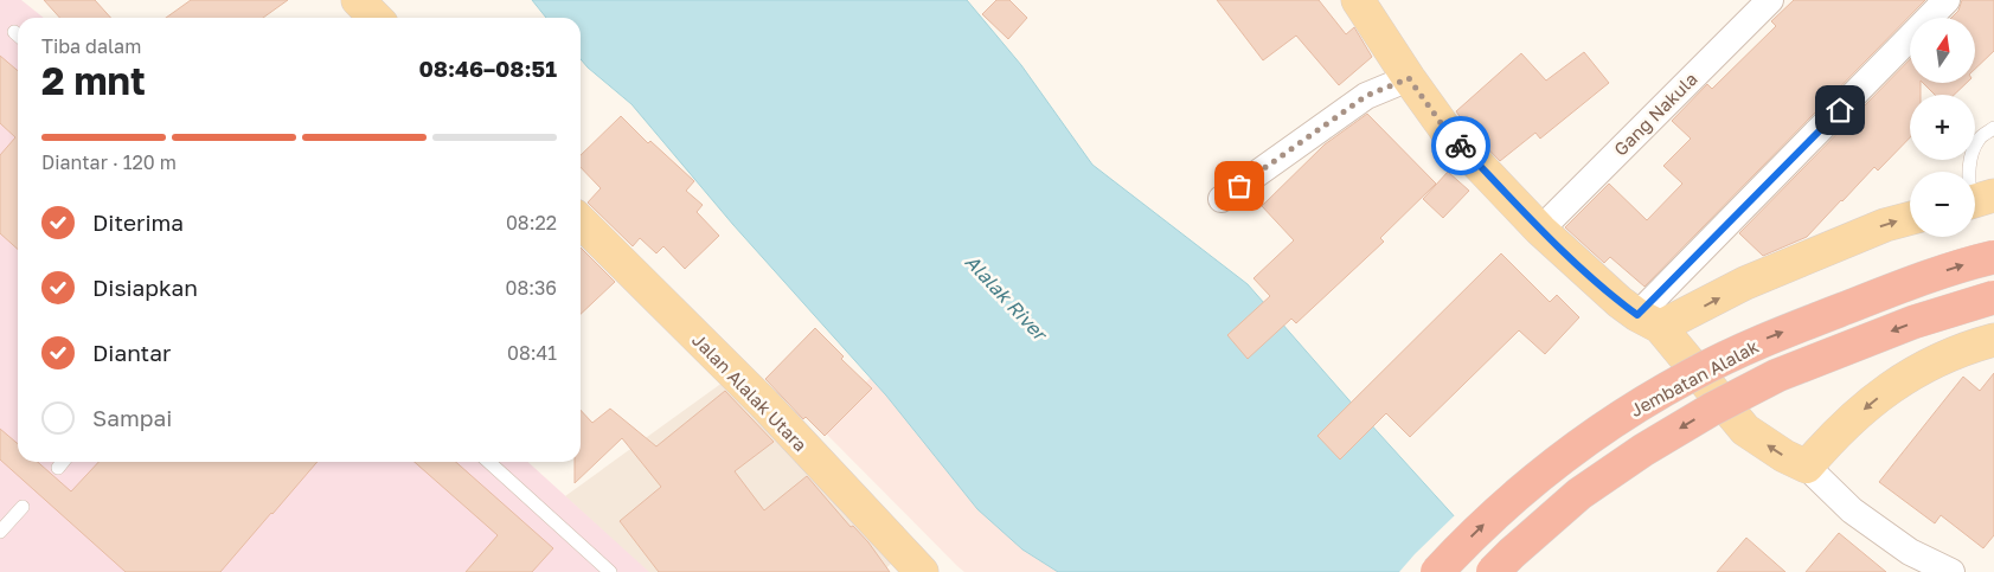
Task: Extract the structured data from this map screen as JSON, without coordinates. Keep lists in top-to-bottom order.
{
  "streets": {
    "highway": ["Jembatan Alalak"],
    "main road": ["Jalan Alalak Utara"],
    "street": ["Gang Nakula"]
  },
  "water": ["Alalak River"],
  "north": "top",
  "page": {
    "map_buttons": ["+", "−"],
    "heading": ["2 mnt", "Tiba dalam", "08:46–08:51"],
    "bar": "Diantar · 120 m",
    "list": [
      ["Diterima", "08:22"],
      ["Disiapkan", "08:36"],
      ["Diantar", "08:41"],
      "Sampai"
    ]
  }
}
